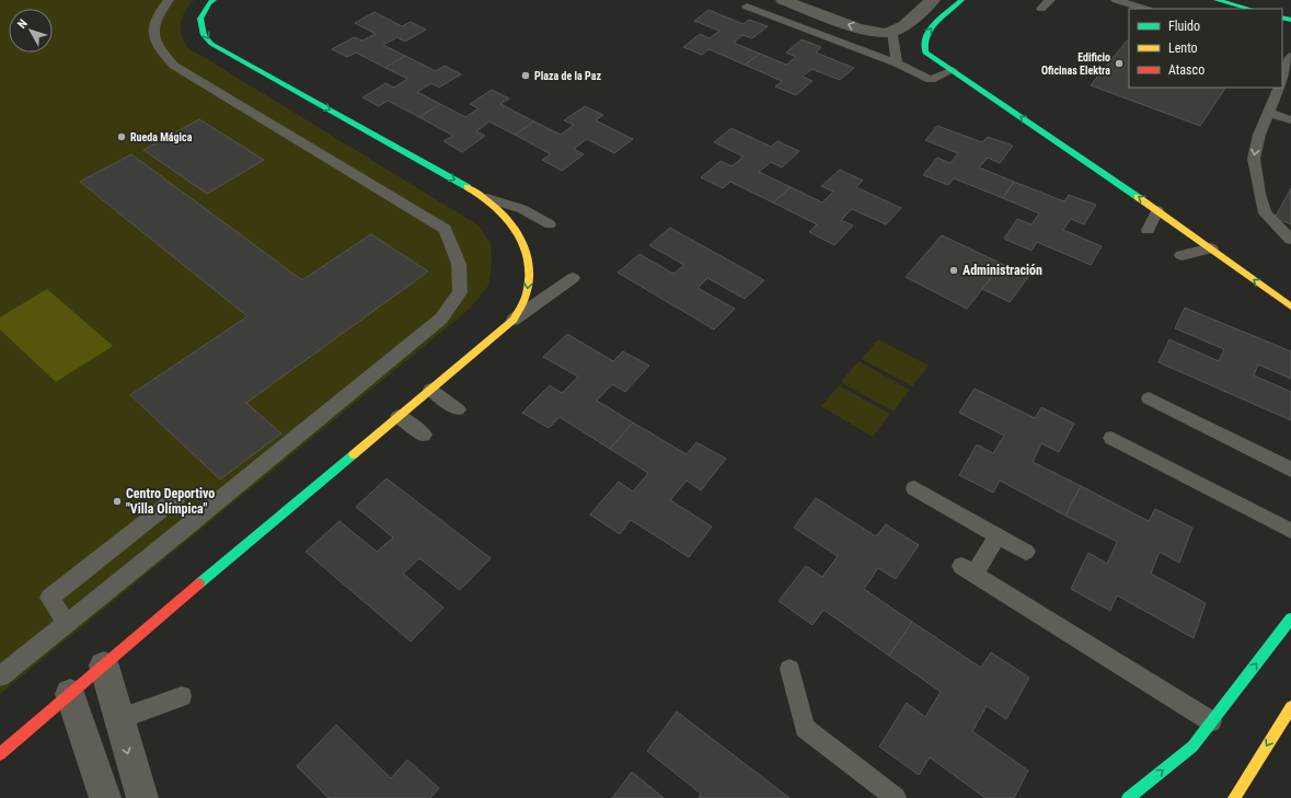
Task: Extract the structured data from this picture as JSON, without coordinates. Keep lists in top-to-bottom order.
{
  "places": [
    "Edificio Oficinas Elektra",
    "Plaza de la Paz",
    "Rueda Mágica",
    "Administración",
    "Centro Deportivo \"Villa Olímpica\""
  ],
  "legend": ["Fluido", "Lento", "Atasco"],
  "north": "top left"
}
